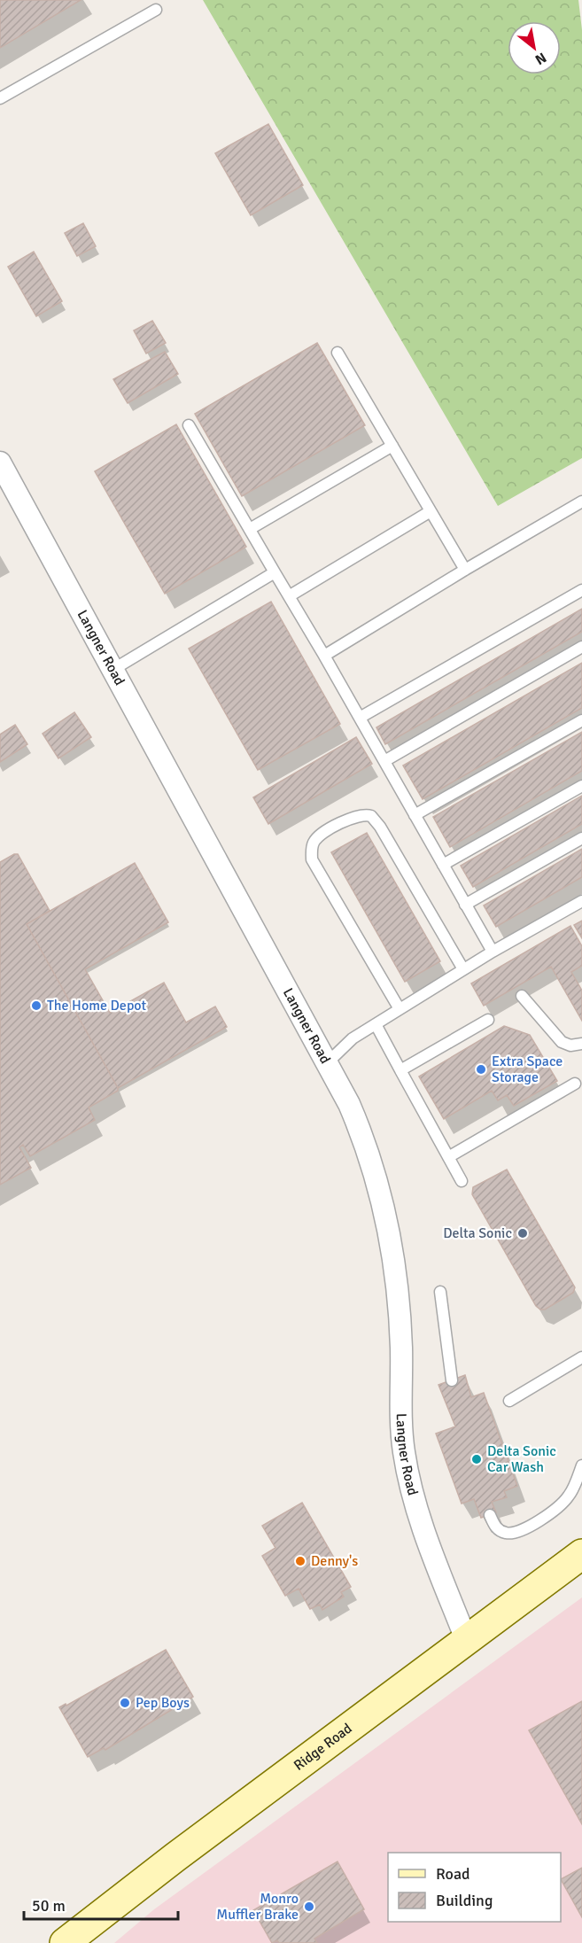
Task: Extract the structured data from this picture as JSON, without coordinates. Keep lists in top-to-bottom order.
{
  "streets": {
    "street": ["Langner Road", "Ridge Road"]
  },
  "crossings": [
    ["Langner Road", "Ridge Road"]
  ],
  "places": [
    "The Home Depot",
    "Extra Space Storage",
    "Delta Sonic",
    "Delta Sonic Car Wash",
    "Denny's",
    "Pep Boys",
    "Monro Muffler Brake"
  ],
  "legend": ["Road", "Building"],
  "scale_bar": "50 m",
  "north": "bottom right"
}
